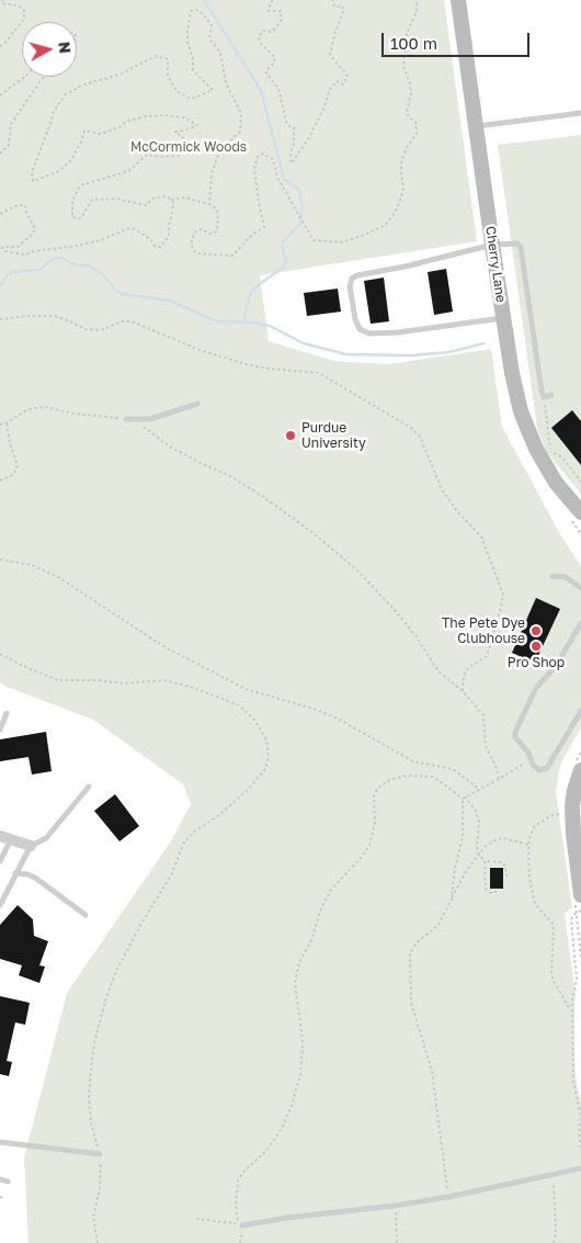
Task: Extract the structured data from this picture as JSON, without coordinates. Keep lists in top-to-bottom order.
{
  "streets": {
    "street": ["Cherry Lane"]
  },
  "parks": ["McCormick Woods"],
  "places": ["Purdue University", "The Pete Dye Clubhouse", "Pro Shop"],
  "scale_bar": "100 m",
  "north": "right"
}
